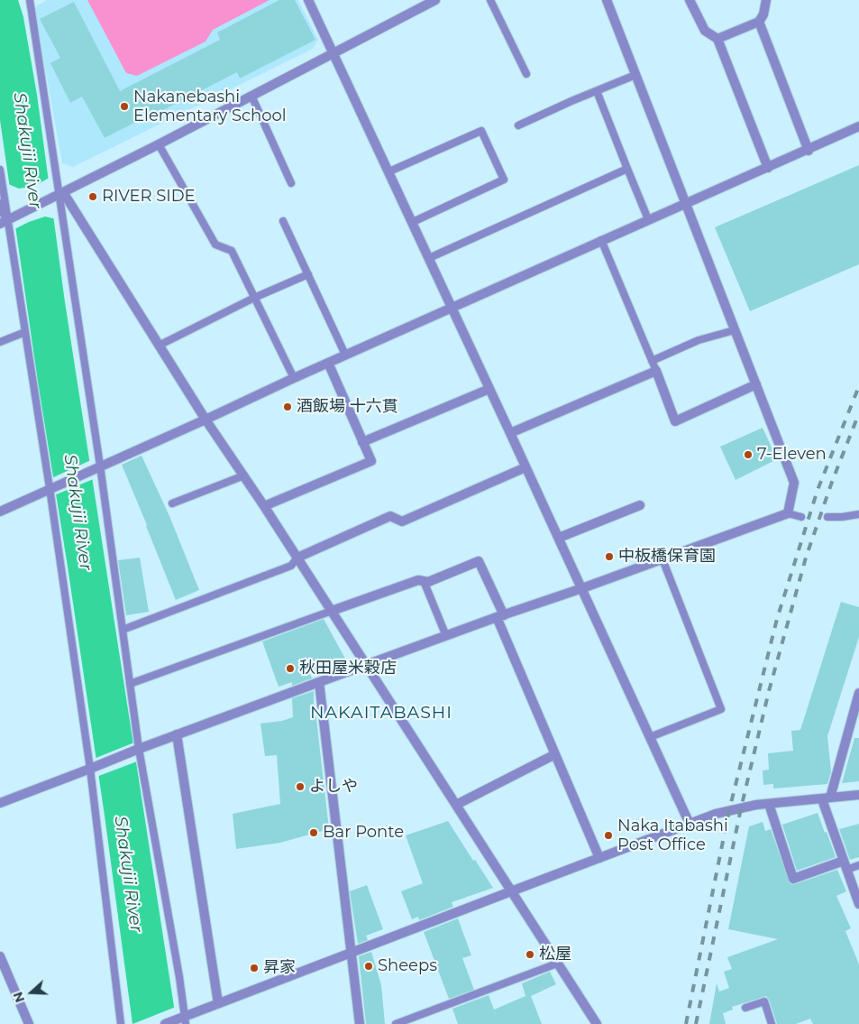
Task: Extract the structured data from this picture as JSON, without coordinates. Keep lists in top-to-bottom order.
{
  "districts": ["NAKAITABASHI"],
  "water": ["Shakujii River"],
  "places": [
    "Nakanebashi Elementary School",
    "RIVER SIDE",
    "酒飯場 十六貫",
    "7-Eleven",
    "中板橋保育園",
    "秋田屋米穀店",
    "よしや",
    "Bar Ponte",
    "Naka Itabashi Post Office",
    "松屋",
    "Sheeps",
    "昇家"
  ],
  "north": "left"
}
